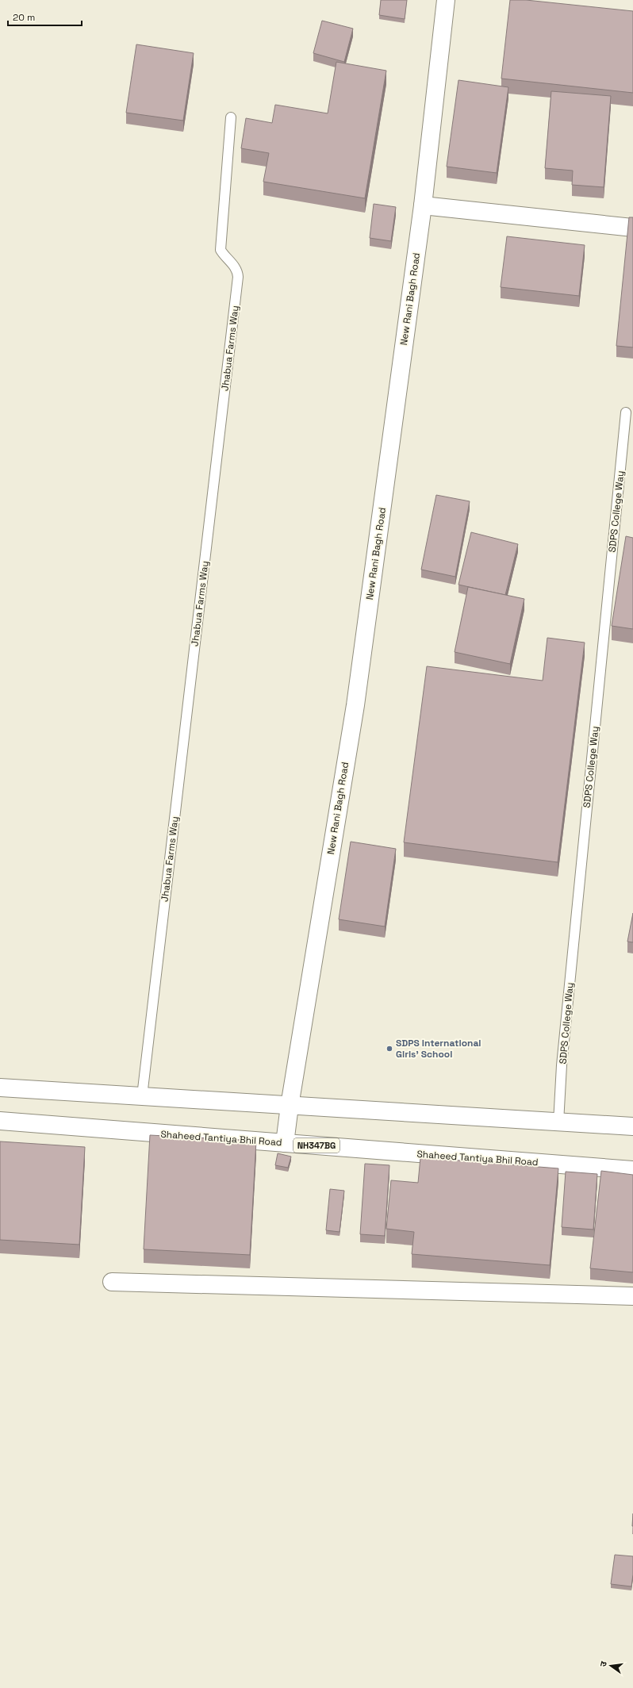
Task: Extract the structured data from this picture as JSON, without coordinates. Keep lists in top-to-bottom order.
{
  "streets": {
    "street": ["New Rani Bagh Road", "Shaheed Tantiya Bhil Road", "NH347BG"],
    "lane": ["Jhabua Farms Way", "SDPS College Way"]
  },
  "crossings": [
    ["New Rani Bagh Road", "Shaheed Tantiya Bhil Road"]
  ],
  "places": ["SDPS International Girls' School"],
  "scale_bar": "20 m",
  "north": "left"
}
